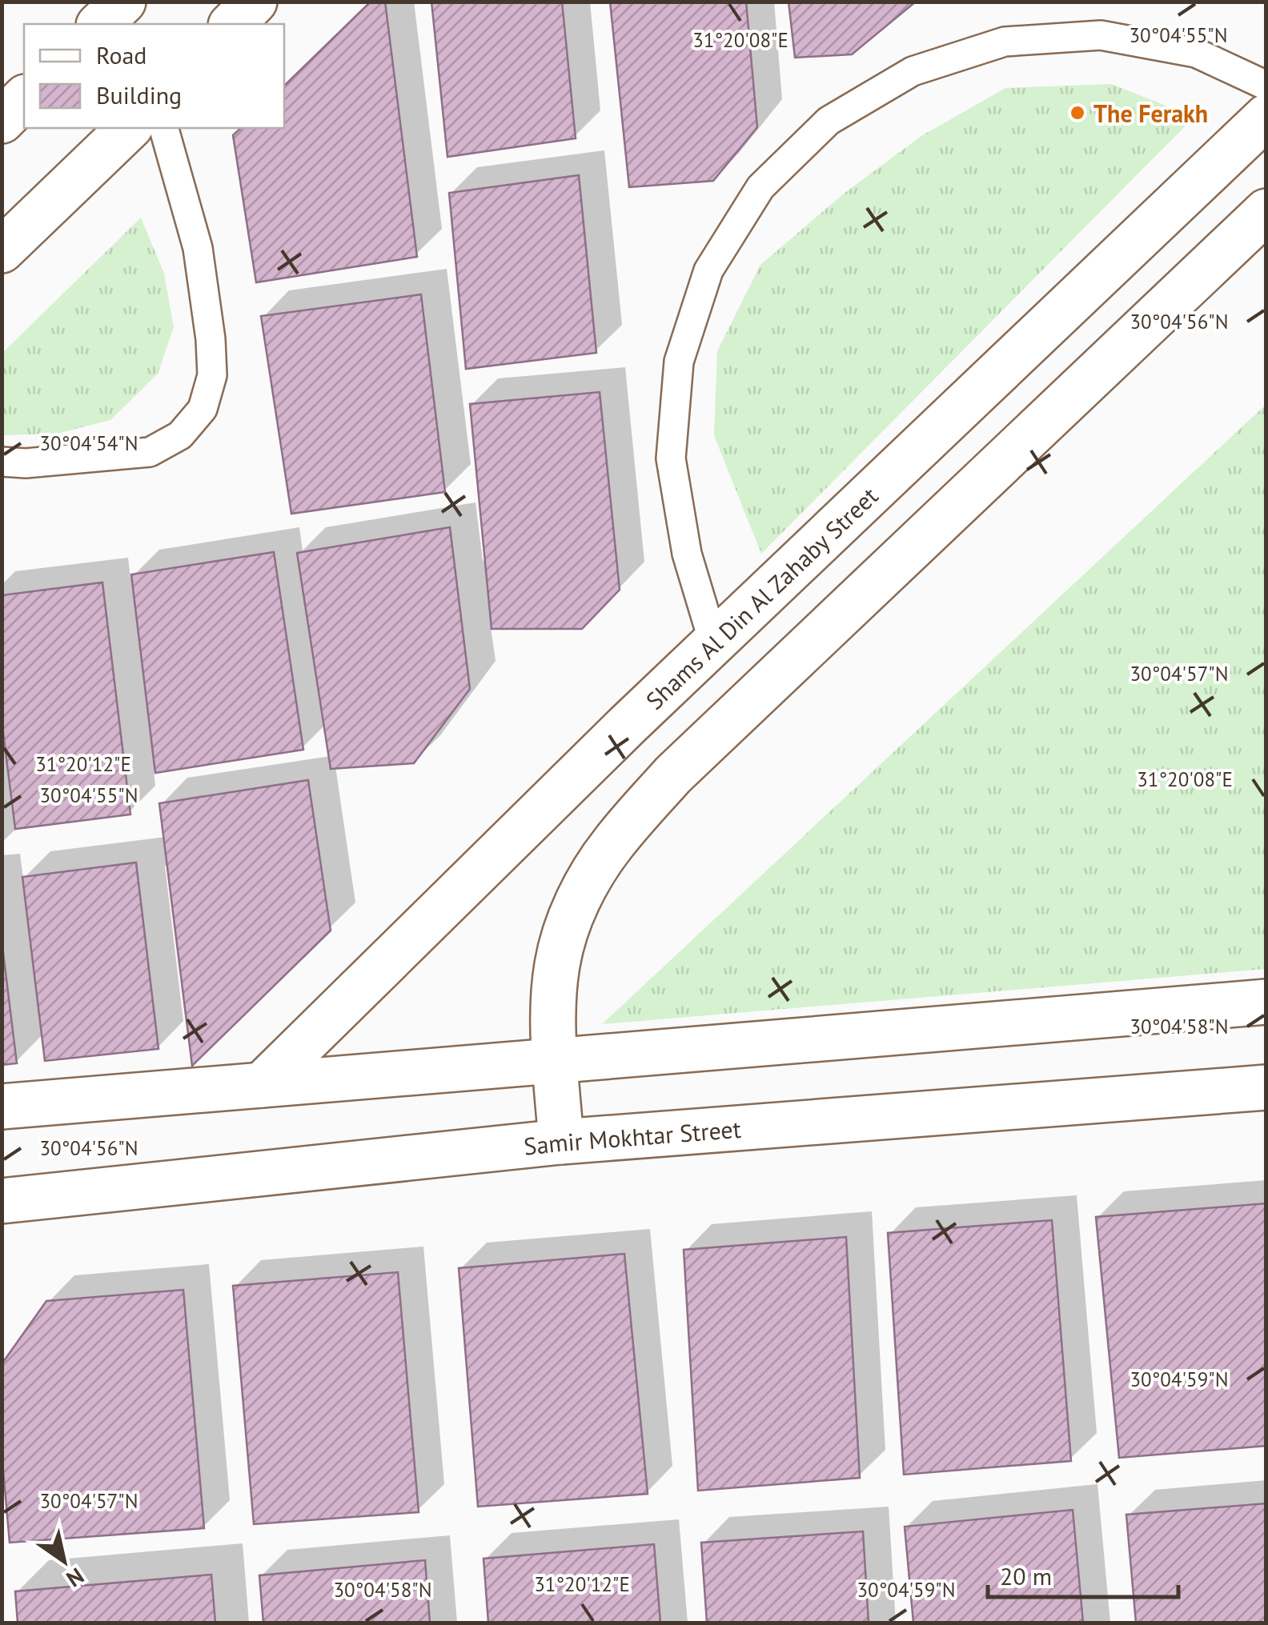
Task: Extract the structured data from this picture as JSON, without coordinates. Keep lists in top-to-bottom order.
{
  "streets": {
    "street": ["Shams Al Din Al Zahaby Street", "Samir Mokhtar Street"]
  },
  "places": ["The Ferakh"],
  "legend": ["Road", "Building"],
  "scale_bar": "20 m",
  "north": "bottom right",
  "coordinates": [
    "30°04'55\"N",
    "31°20'08\"E",
    "30°04'56\"N",
    "30°04'54\"N",
    "30°04'57\"N",
    "31°20'12\"E",
    "30°04'58\"N",
    "30°04'59\"N"
  ]
}
